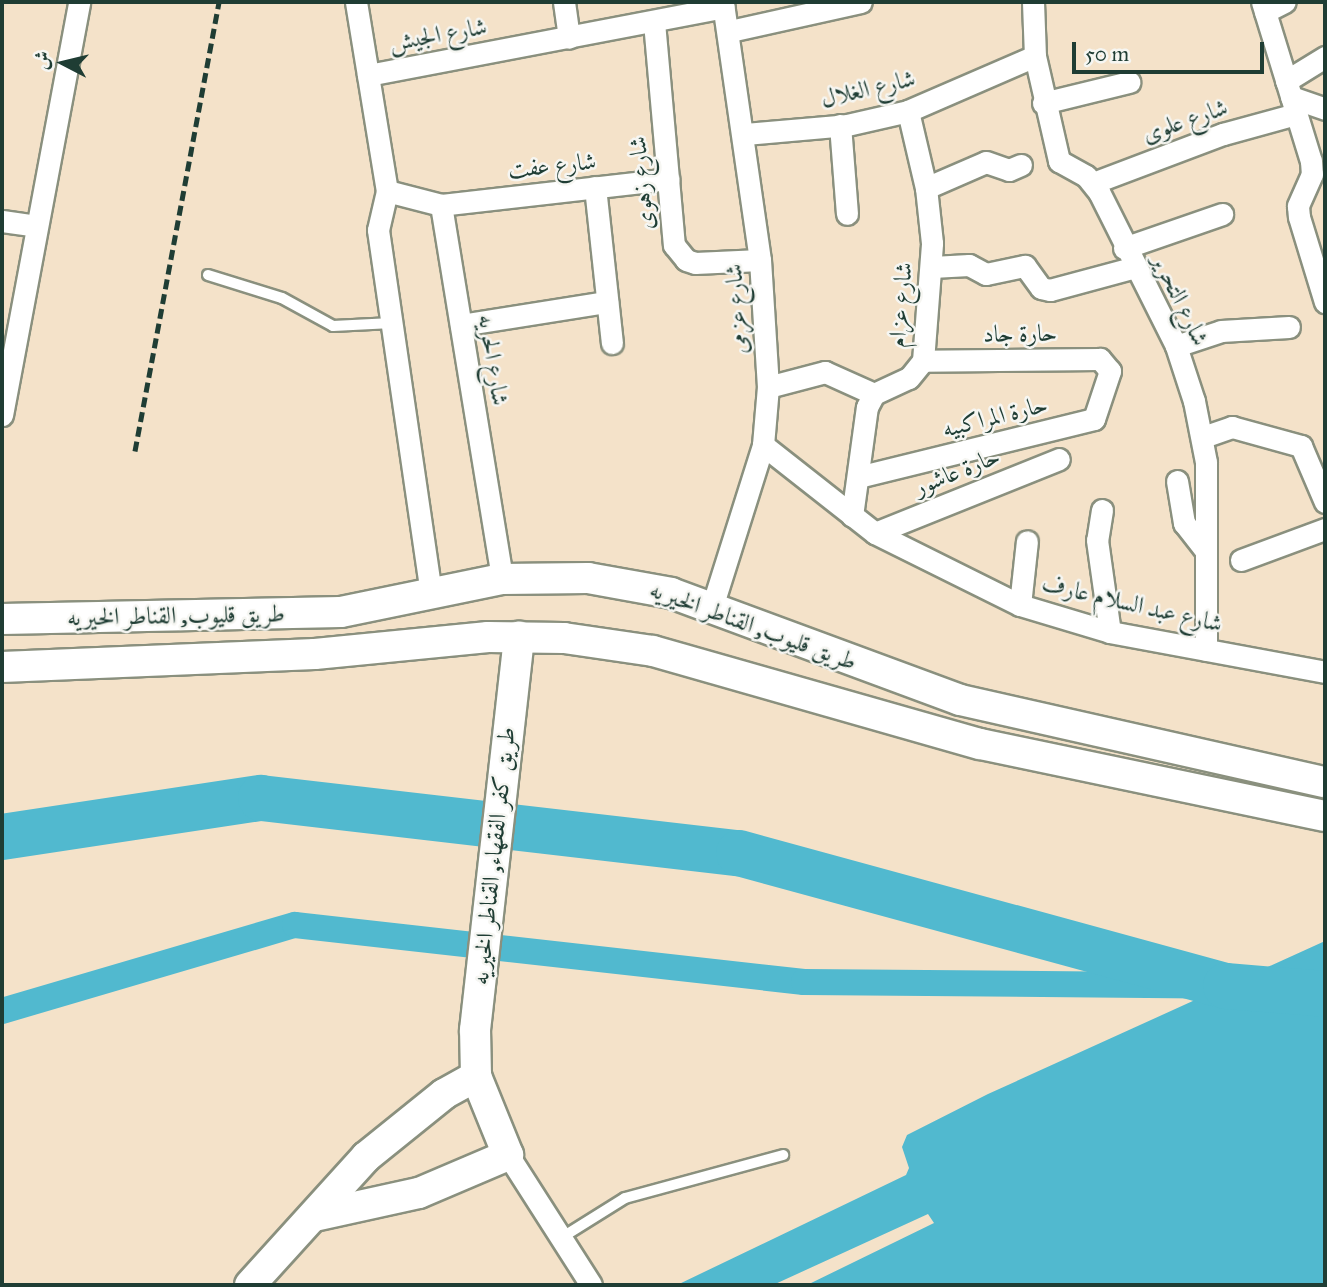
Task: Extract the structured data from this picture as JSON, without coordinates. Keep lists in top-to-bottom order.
{
  "streets": {
    "main road": ["طريق قليوب, القناطر الخيريه", "طريق كفر الفقهاء, القناطر الخيريه"],
    "street": [
      "شارع الجيش",
      "شارع الغلال",
      "شارع علوى",
      "شارع عفت",
      "شارع زهوى",
      "شارع التحرير",
      "شارع عزام",
      "شارع عزمى",
      "حارة جاد",
      "شارع الحريه",
      "حارة المراكبيه",
      "حارة عاشور",
      "شارع عبد السلام عارف"
    ]
  },
  "crossings": [
    ["شارع الجيش", "شارع زهوى"],
    ["شارع الجيش", "شارع عزمى"],
    ["شارع الغلال", "شارع عزام"],
    ["شارع الغلال", "شارع عزمى"],
    ["شارع علوى", "شارع التحرير"],
    ["شارع عفت", "شارع زهوى"],
    ["شارع عفت", "شارع الحريه"],
    ["شارع زهوى", "شارع عزمى"],
    ["شارع التحرير", "شارع عبد السلام عارف"],
    ["شارع عزام", "حارة جاد"],
    ["شارع عزمى", "شارع عبد السلام عارف"],
    ["شارع عزمى", "طريق قليوب, القناطر الخيريه"],
    ["حارة جاد", "حارة المراكبيه"],
    ["شارع الحريه", "طريق قليوب, القناطر الخيريه"],
    ["حارة عاشور", "شارع عبد السلام عارف"],
    ["طريق قليوب, القناطر الخيريه", "طريق كفر الفقهاء, القناطر الخيريه"]
  ],
  "scale_bar": "50 m",
  "north": "left"
}
